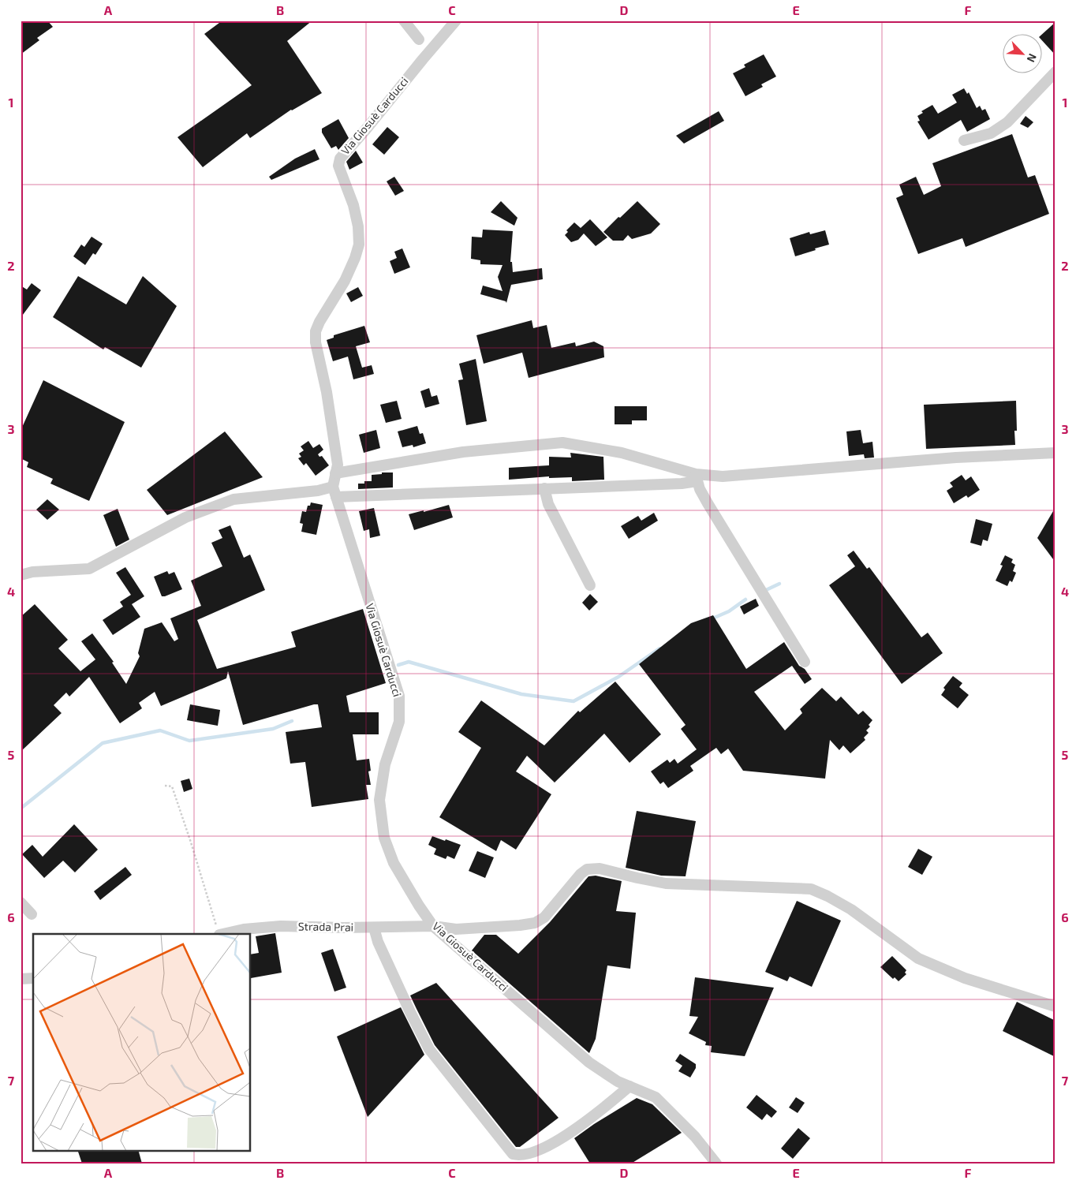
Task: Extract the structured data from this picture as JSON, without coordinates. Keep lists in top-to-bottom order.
{
  "streets": {
    "street": ["Via Giosuè Carducci", "Strada Prai"]
  },
  "crossings": [
    ["Via Giosuè Carducci", "Strada Prai"]
  ],
  "north": "bottom right",
  "grid": {
    "columns": [
      "A",
      "B",
      "C",
      "D",
      "E",
      "F"
    ],
    "rows": [
      "1",
      "2",
      "3",
      "4",
      "5",
      "6",
      "7"
    ]
  }
}
